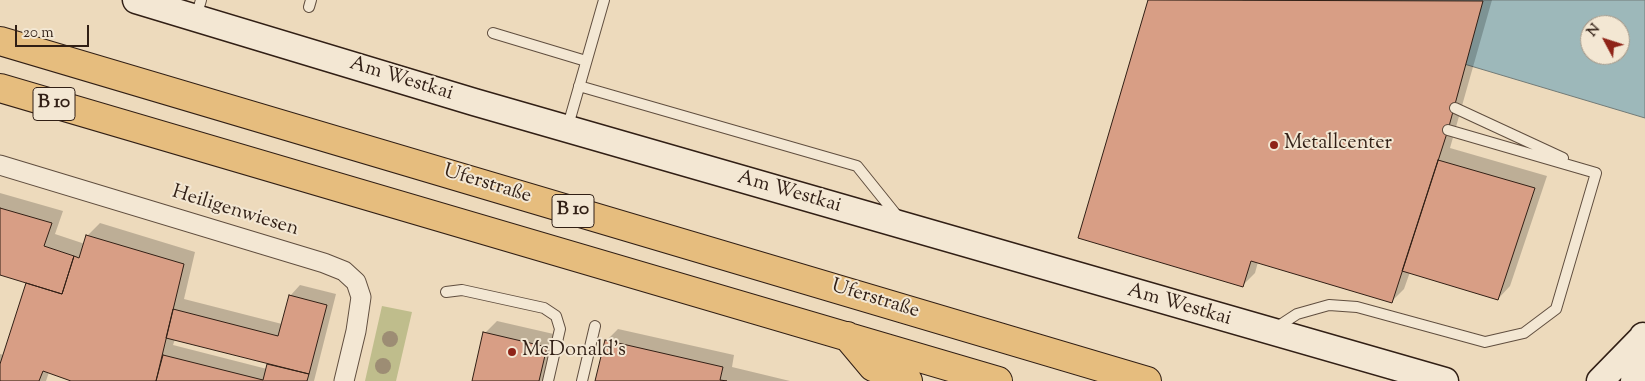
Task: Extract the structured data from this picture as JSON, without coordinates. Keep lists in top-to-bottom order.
{
  "streets": {
    "highway": ["B 10", "Uferstraße"],
    "main road": ["Am Westkai"],
    "street": ["Heiligenwiesen"]
  },
  "places": ["Metallcenter", "McDonald's"],
  "scale_bar": "20 m",
  "north": "top left"
}
